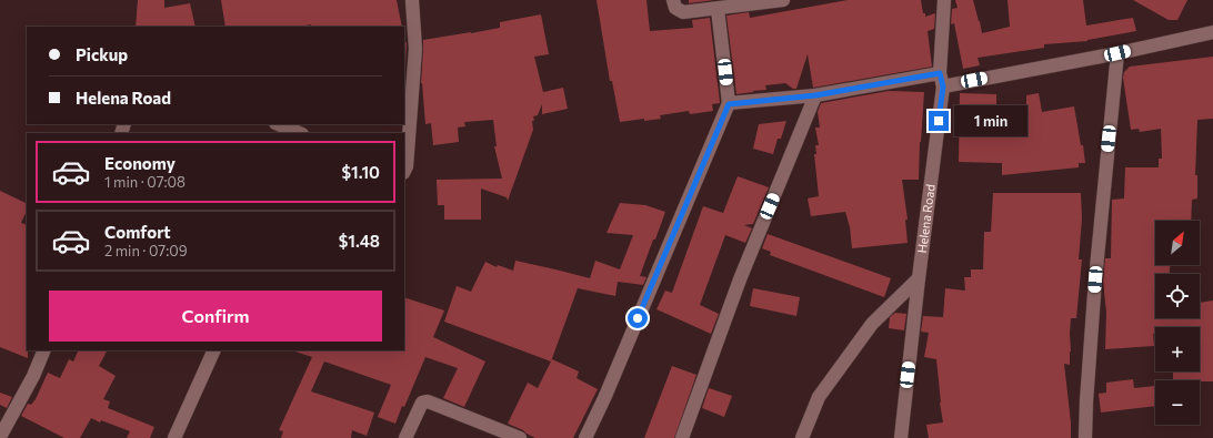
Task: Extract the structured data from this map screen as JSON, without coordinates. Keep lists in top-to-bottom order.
{
  "streets": {
    "street": ["Helena Road"]
  },
  "north": "top right",
  "page": {
    "banner": ["Pickup", "Helena Road"],
    "bubble": "1 min",
    "list": [
      {
        "name": "Economy",
        "note": "1 min · 07:08",
        "value": "$1.10"
      },
      {
        "name": "Comfort",
        "note": "2 min · 07:09",
        "value": "$1.48"
      }
    ],
    "map_buttons": ["+", "−"],
    "buttons": "Confirm"
  }
}
